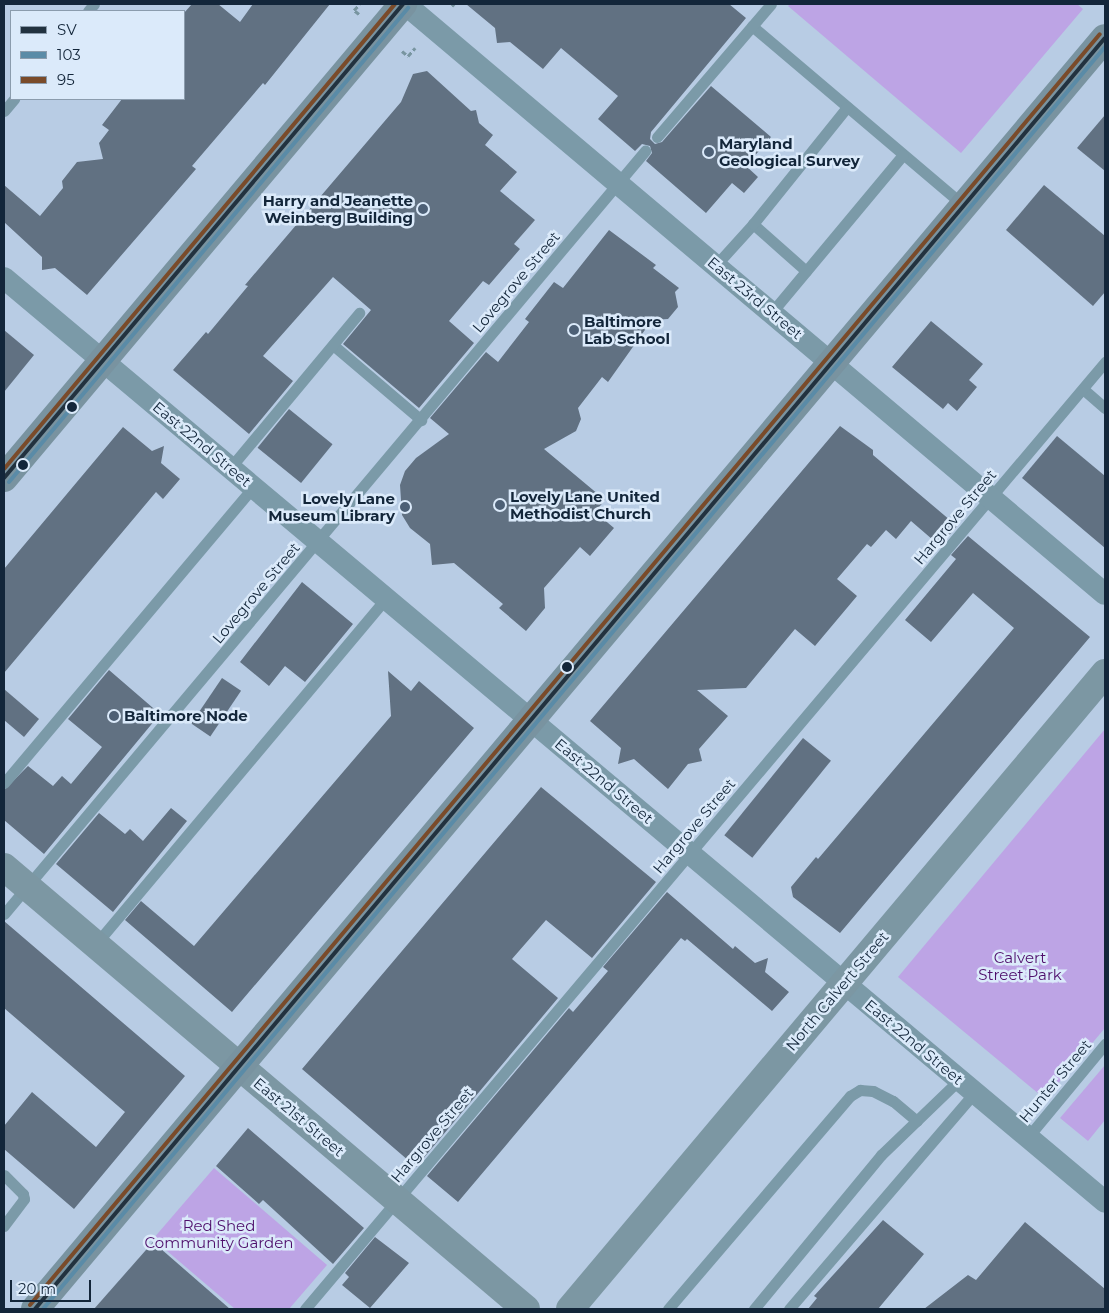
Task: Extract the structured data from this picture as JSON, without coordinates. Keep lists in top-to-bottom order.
{
  "streets": {
    "main road": ["North Calvert Street", "East 21st Street"],
    "street": ["East 23rd Street", "East 22nd Street"],
    "lane": ["Lovegrove Street", "Hargrove Street", "Hunter Street"]
  },
  "crossings": [
    ["Lovegrove Street", "East 23rd Street"],
    ["Lovegrove Street", "East 22nd Street"],
    ["Lovegrove Street", "East 21st Street"],
    ["East 23rd Street", "Hargrove Street"],
    ["East 22nd Street", "Hargrove Street"],
    ["East 22nd Street", "North Calvert Street"],
    ["East 22nd Street", "Hunter Street"],
    ["Hargrove Street", "East 21st Street"]
  ],
  "parks": ["Calvert Street Park", "Red Shed Community Garden"],
  "places": [
    "Maryland Geological Survey",
    "Harry and Jeanette Weinberg Building",
    "Baltimore Lab School",
    "Lovely Lane United Methodist Church",
    "Lovely Lane Museum Library",
    "Baltimore Node"
  ],
  "lines": ["transit line SV", "transit line 95", "transit line 103"],
  "legend": ["SV", "103", "95"],
  "scale_bar": "20 m"
}
